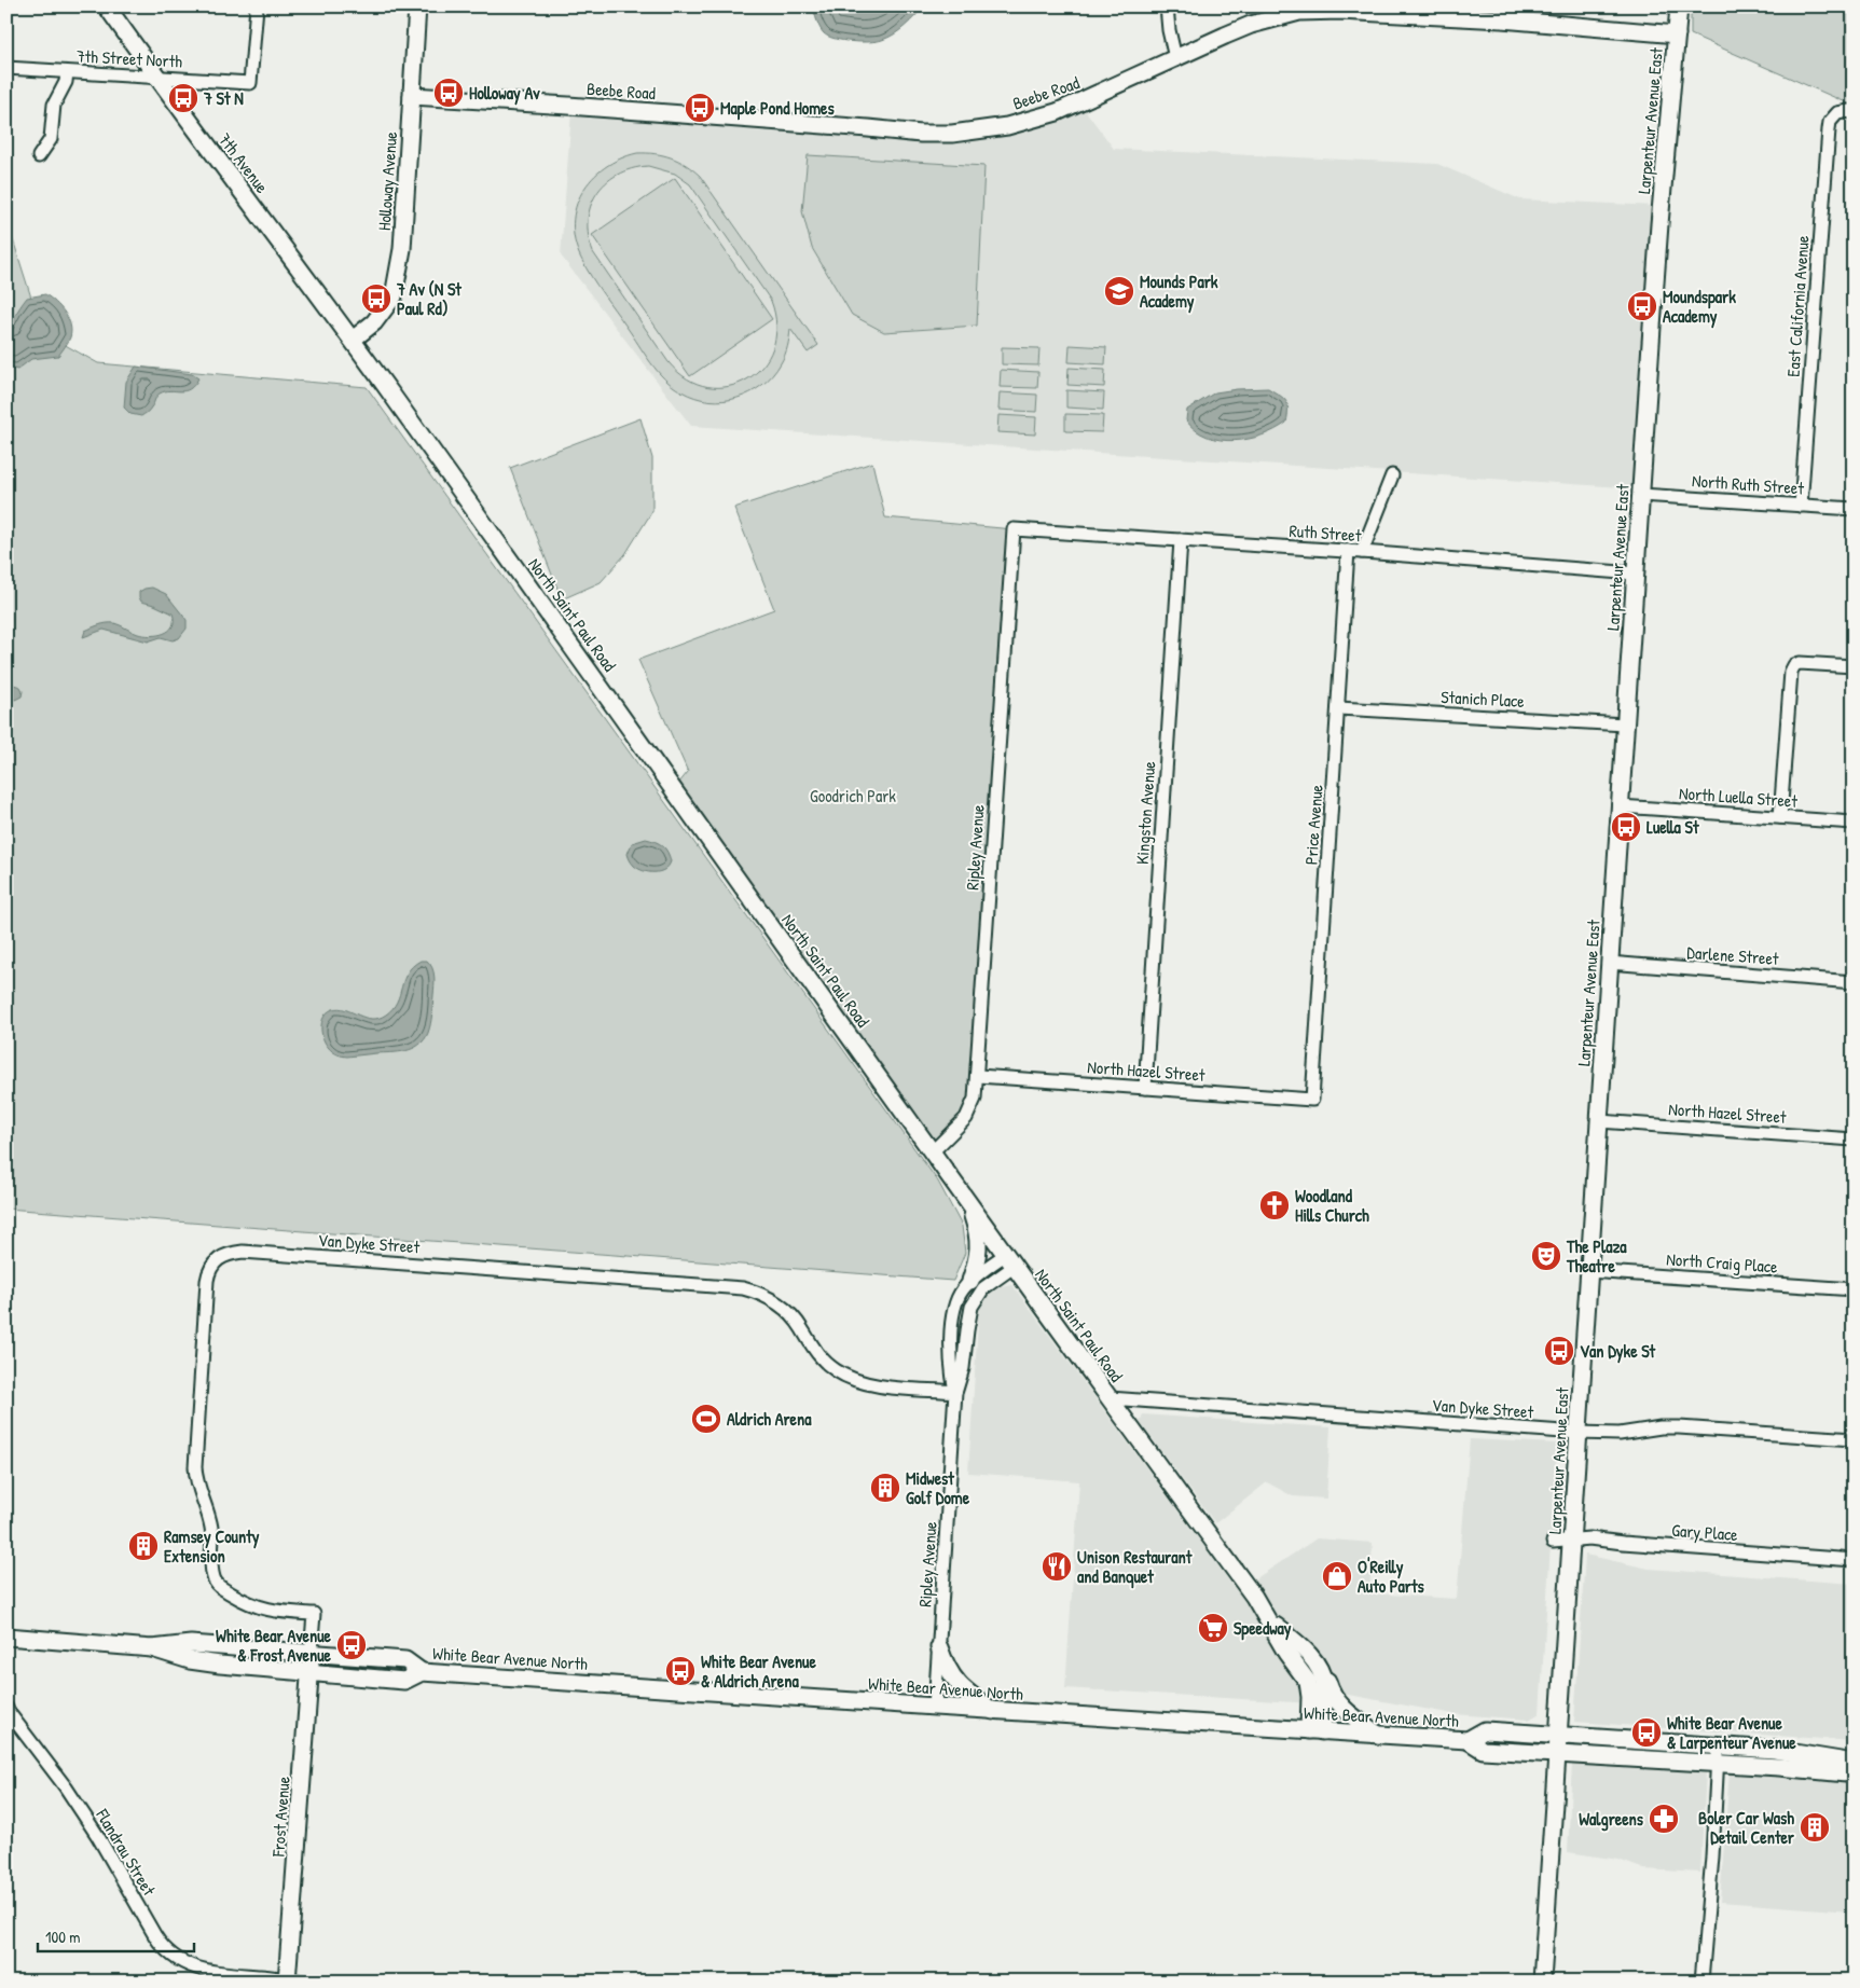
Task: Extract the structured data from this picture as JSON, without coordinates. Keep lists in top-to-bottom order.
{
  "streets": {
    "street": [
      "7th Street North",
      "Beebe Road",
      "Larpenteur Avenue East",
      "7th Avenue",
      "Holloway Avenue",
      "East California Avenue",
      "North Ruth Street",
      "Ruth Street",
      "North Saint Paul Road",
      "Stanich Place",
      "North Luella Street",
      "Kingston Avenue",
      "Price Avenue",
      "Ripley Avenue",
      "Darlene Street",
      "North Hazel Street",
      "Van Dyke Street",
      "North Craig Place",
      "Gary Place",
      "White Bear Avenue North",
      "Frost Avenue",
      "Flandrau Street"
    ]
  },
  "crossings": [
    ["7th Street North", "7th Avenue"],
    ["Beebe Road", "Larpenteur Avenue East"],
    ["Beebe Road", "Holloway Avenue"],
    ["Larpenteur Avenue East", "North Ruth Street"],
    ["Larpenteur Avenue East", "Ruth Street"],
    ["Larpenteur Avenue East", "Stanich Place"],
    ["Larpenteur Avenue East", "North Luella Street"],
    ["Larpenteur Avenue East", "Darlene Street"],
    ["Larpenteur Avenue East", "North Hazel Street"],
    ["Larpenteur Avenue East", "Van Dyke Street"],
    ["Larpenteur Avenue East", "North Craig Place"],
    ["Larpenteur Avenue East", "Gary Place"],
    ["Larpenteur Avenue East", "White Bear Avenue North"],
    ["7th Avenue", "Holloway Avenue"],
    ["7th Avenue", "North Saint Paul Road"],
    ["Holloway Avenue", "North Saint Paul Road"],
    ["East California Avenue", "North Ruth Street"],
    ["Ruth Street", "Kingston Avenue"],
    ["Ruth Street", "Price Avenue"],
    ["Ruth Street", "Ripley Avenue"],
    ["North Saint Paul Road", "Ripley Avenue"],
    ["North Saint Paul Road", "Van Dyke Street"],
    ["North Saint Paul Road", "White Bear Avenue North"],
    ["Stanich Place", "Price Avenue"],
    ["Kingston Avenue", "North Hazel Street"],
    ["Price Avenue", "North Hazel Street"],
    ["Ripley Avenue", "North Hazel Street"],
    ["Ripley Avenue", "Van Dyke Street"],
    ["Ripley Avenue", "White Bear Avenue North"],
    ["Van Dyke Street", "White Bear Avenue North"],
    ["Van Dyke Street", "Frost Avenue"],
    ["White Bear Avenue North", "Frost Avenue"],
    ["Frost Avenue", "Flandrau Street"]
  ],
  "parks": ["Goodrich Park"],
  "places": {
    "bus stop": [
      "Holloway Av",
      "7 St N",
      "Maple Pond Homes",
      "7 Av (N St Paul Rd)",
      "Moundspark Academy",
      "Luella St",
      "Van Dyke St",
      "White Bear Avenue & Frost Avenue",
      "White Bear Avenue & Aldrich Arena",
      "White Bear Avenue & Larpenteur Avenue"
    ],
    "school or university": ["Mounds Park Academy"],
    "church": ["Woodland Hills Church"],
    "theatre": ["The Plaza Theatre"],
    "sports": ["Aldrich Arena"],
    "building": ["Midwest Golf Dome", "Ramsey County Extension", "Boler Car Wash Detail Center"],
    "restaurant": ["Unison Restaurant and Banquet"],
    "shop": ["O'Reilly Auto Parts"],
    "supermarket": ["Speedway"],
    "pharmacy": ["Walgreens"]
  },
  "scale_bar": "100 m"
}
